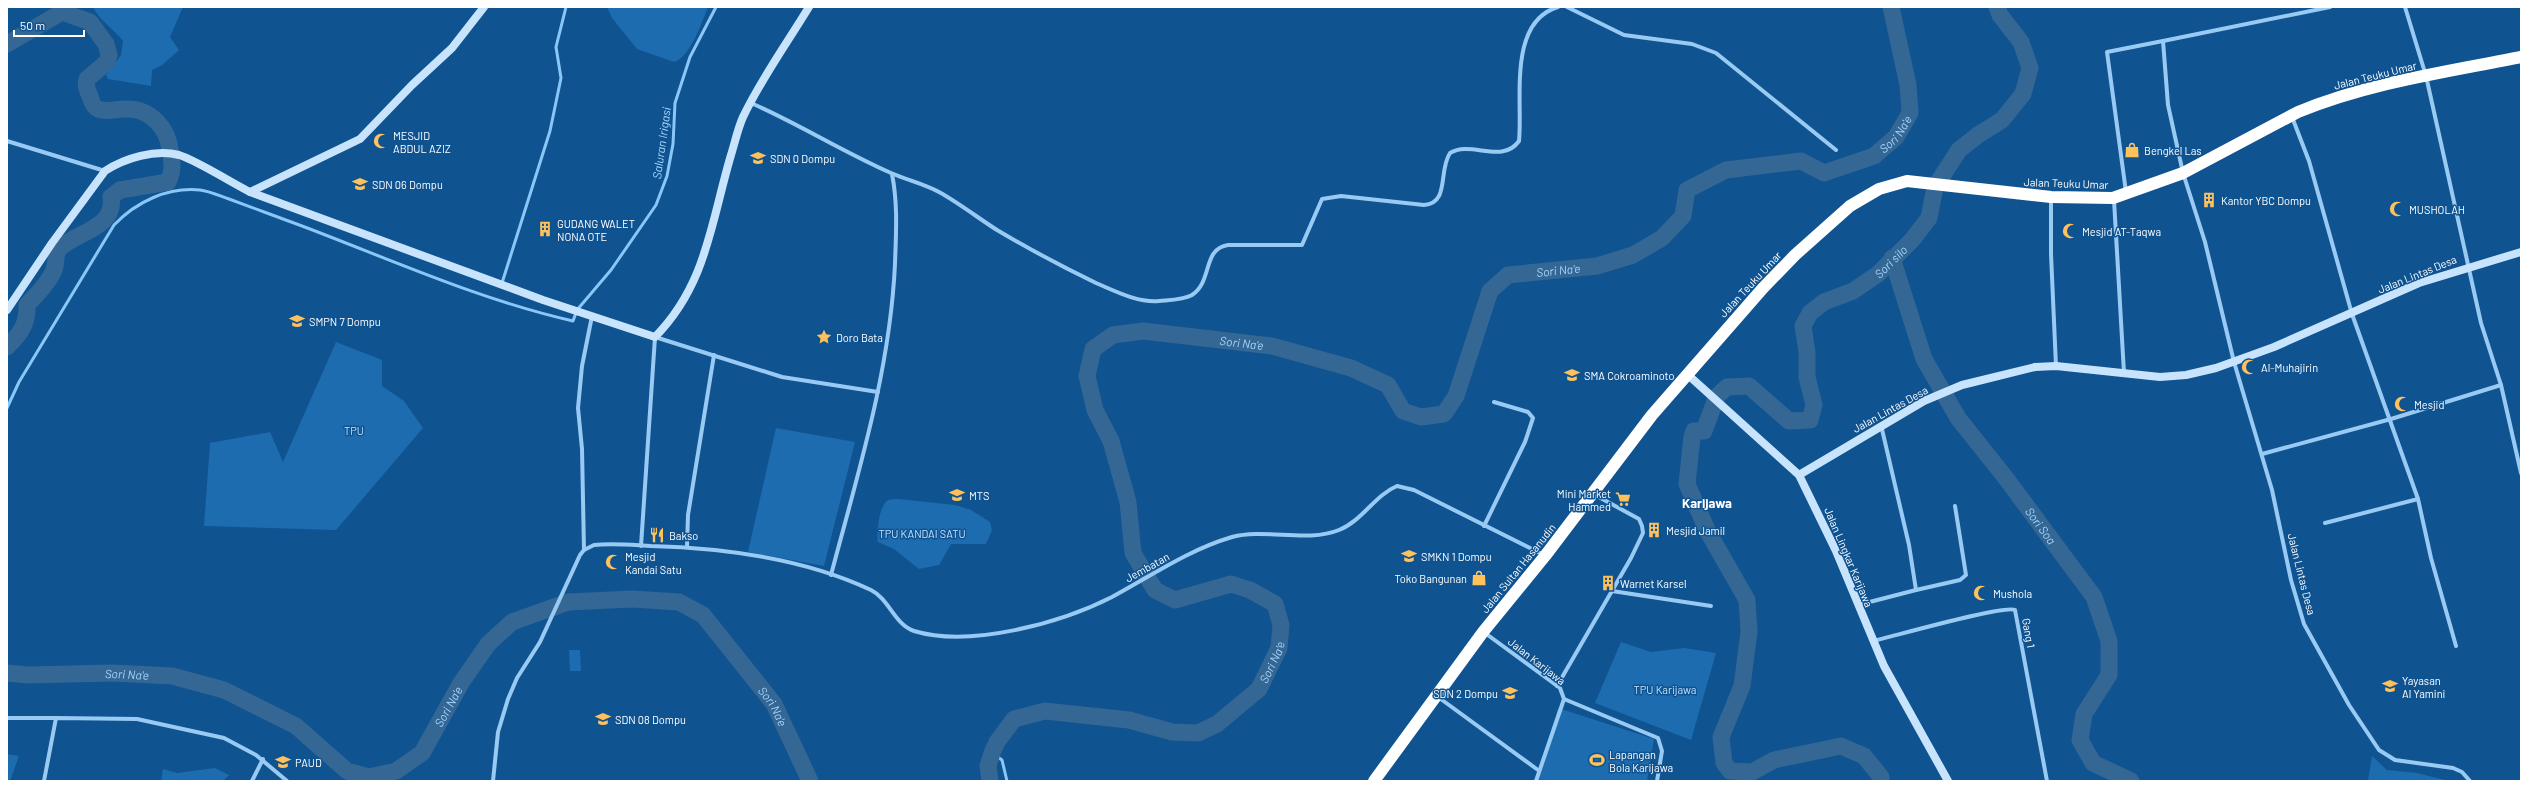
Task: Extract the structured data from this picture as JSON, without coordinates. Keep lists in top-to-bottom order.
{
  "streets": {
    "highway": ["Jalan Teuku Umar", "Jalan Sultan Hasanudin"],
    "main road": ["Jalan Lintas Desa", "Jalan Lingkar Karijawa"],
    "street": ["Jembatan", "Gang 1", "Jalan Karijawa"]
  },
  "crossings": [
    ["Jalan Teuku Umar", "Jalan Lingkar Karijawa"],
    ["Jalan Teuku Umar", "Jalan Sultan Hasanudin"],
    ["Jalan Lintas Desa", "Jalan Lingkar Karijawa"],
    ["Jalan Lingkar Karijawa", "Jalan Sultan Hasanudin"],
    ["Jalan Lingkar Karijawa", "Gang 1"],
    ["Jalan Sultan Hasanudin", "Jalan Karijawa"]
  ],
  "districts": ["Karijawa"],
  "water": [
    "Sori Na'e",
    "Saluran Irigasi",
    "Sori silo",
    "Sori Soa"
  ],
  "parks": ["TPU", "TPU KANDAI SATU", "TPU Karijawa"],
  "places": {
    "mosque": [
      "MESJID ABDUL AZIZ",
      "MUSHOLAH",
      "Mesjid AT-Taqwa",
      "Al-Muhajirin",
      "Mesjid",
      "Mesjid Kandai Satu",
      "Mushola"
    ],
    "shop": ["Bengkel Las", "Toko Bangunan"],
    "school or university": [
      "SDN 0 Dompu",
      "SDN 06 Dompu",
      "SMPN 7 Dompu",
      "SMA Cokroaminoto",
      "MTS",
      "SMKN 1 Dompu",
      "Yayasan Al Yamini",
      "SDN 2 Dompu",
      "SDN 08 Dompu",
      "PAUD"
    ],
    "building": [
      "Kantor YBC Dompu",
      "GUDANG WALET NONA OTE",
      "Mesjid Jamil",
      "Warnet Karsel"
    ],
    "place": ["Doro Bata"],
    "supermarket": ["Mini Market Hammed"],
    "restaurant": ["Bakso"],
    "sports": ["Lapangan Bola Karijawa"]
  },
  "scale_bar": "50 m"
}
